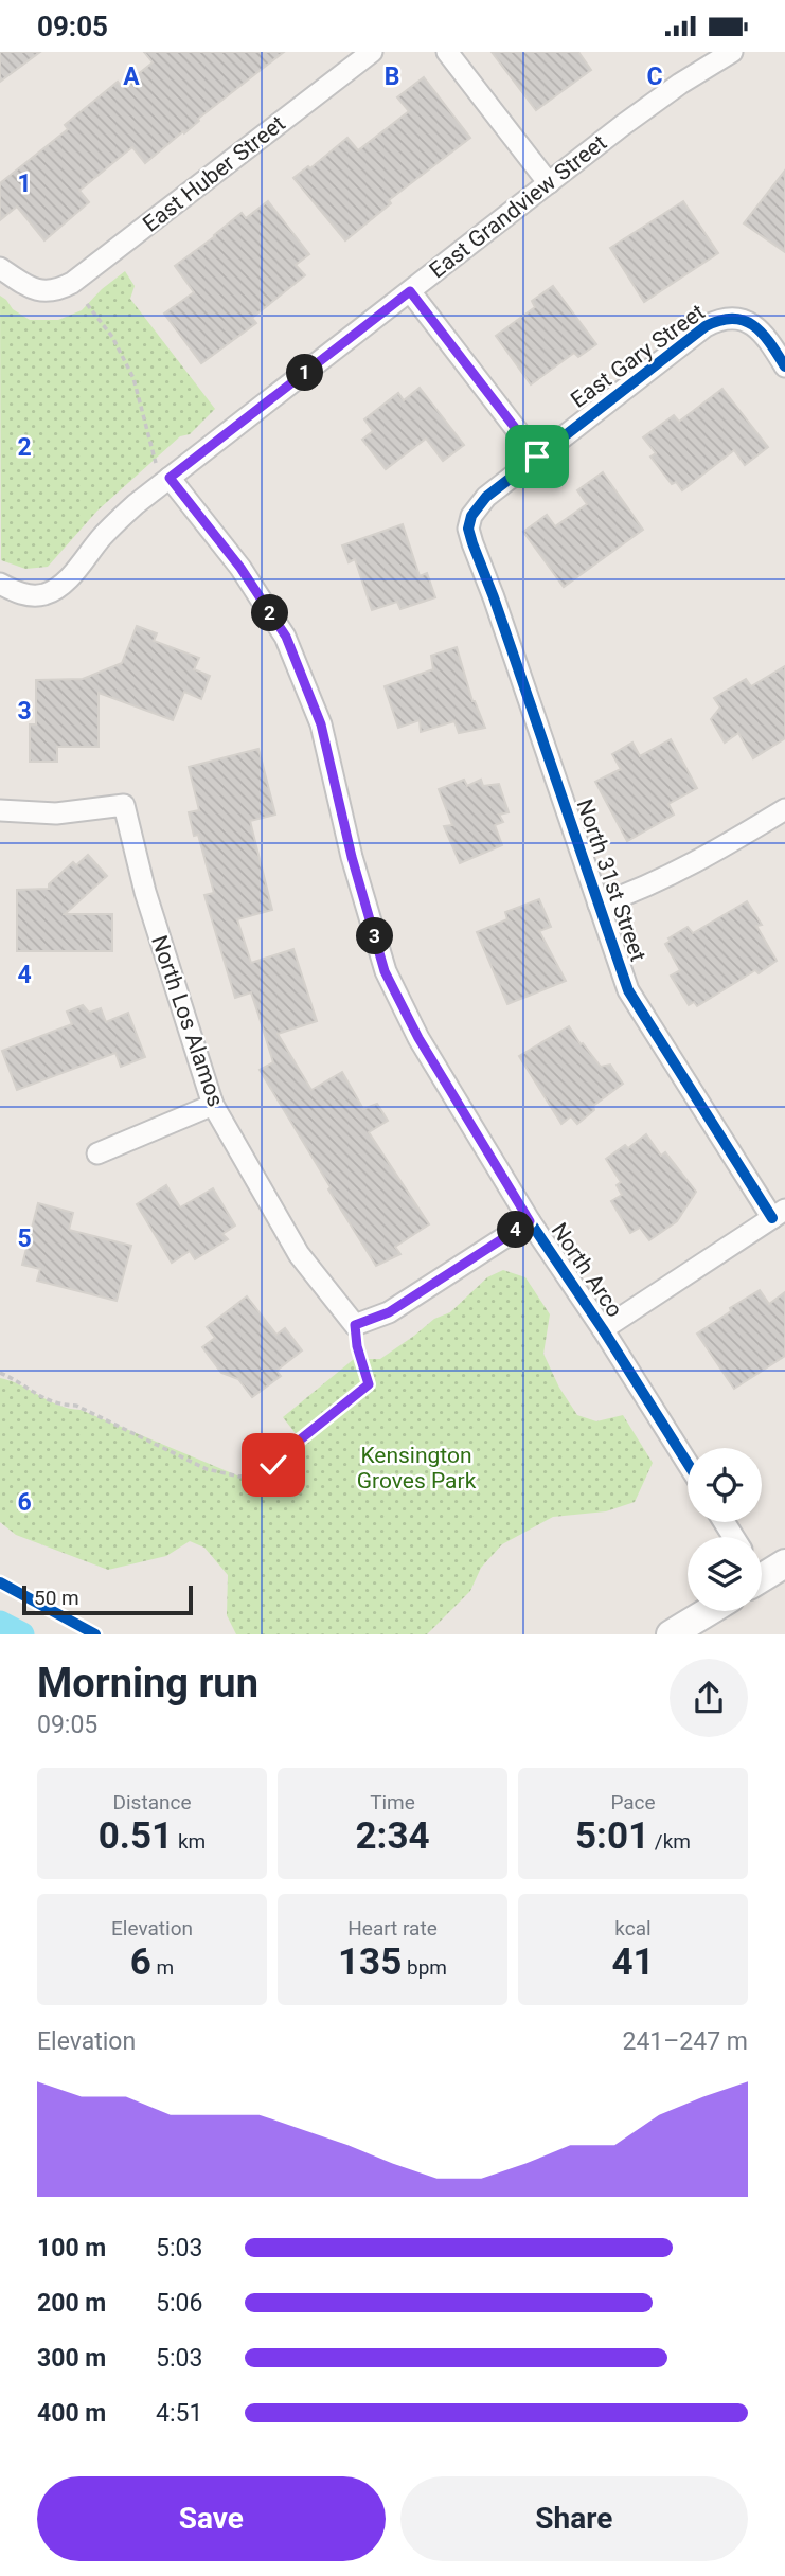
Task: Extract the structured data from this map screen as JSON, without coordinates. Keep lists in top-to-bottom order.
{
  "streets": {
    "street": [
      "East Huber Street",
      "East Grandview Street",
      "East Gary Street",
      "North 31st Street",
      "North Los Alamos",
      "North Arco"
    ]
  },
  "crossings": [
    ["East Grandview Street", "North Arco"],
    ["East Gary Street", "North 31st Street"]
  ],
  "parks": ["Kensington Groves Park"],
  "scale_bar": "50 m",
  "page": {
    "status": "09:05",
    "pins": [
      "1",
      "2",
      "3",
      "4"
    ],
    "scale": "50 m",
    "heading": ["Morning run", "09:05"],
    "stats": [
      ["Distance", "0.51 km"],
      ["Time", "2:34"],
      ["Pace", "5:01 /km"],
      ["Elevation", "6 m"],
      ["Heart rate", "135 bpm"],
      ["kcal", "41"]
    ],
    "chart": ["Elevation", "241–247 m"],
    "list": [
      {
        "name": "100 m",
        "note": "5:03"
      },
      {
        "name": "200 m",
        "note": "5:06"
      },
      {
        "name": "300 m",
        "note": "5:03"
      },
      {
        "name": "400 m",
        "note": "4:51"
      }
    ],
    "buttons": ["Save", "Share"]
  },
  "grid": {
    "columns": ["A", "B", "C"],
    "rows": [
      "1",
      "2",
      "3",
      "4",
      "5",
      "6"
    ]
  }
}
